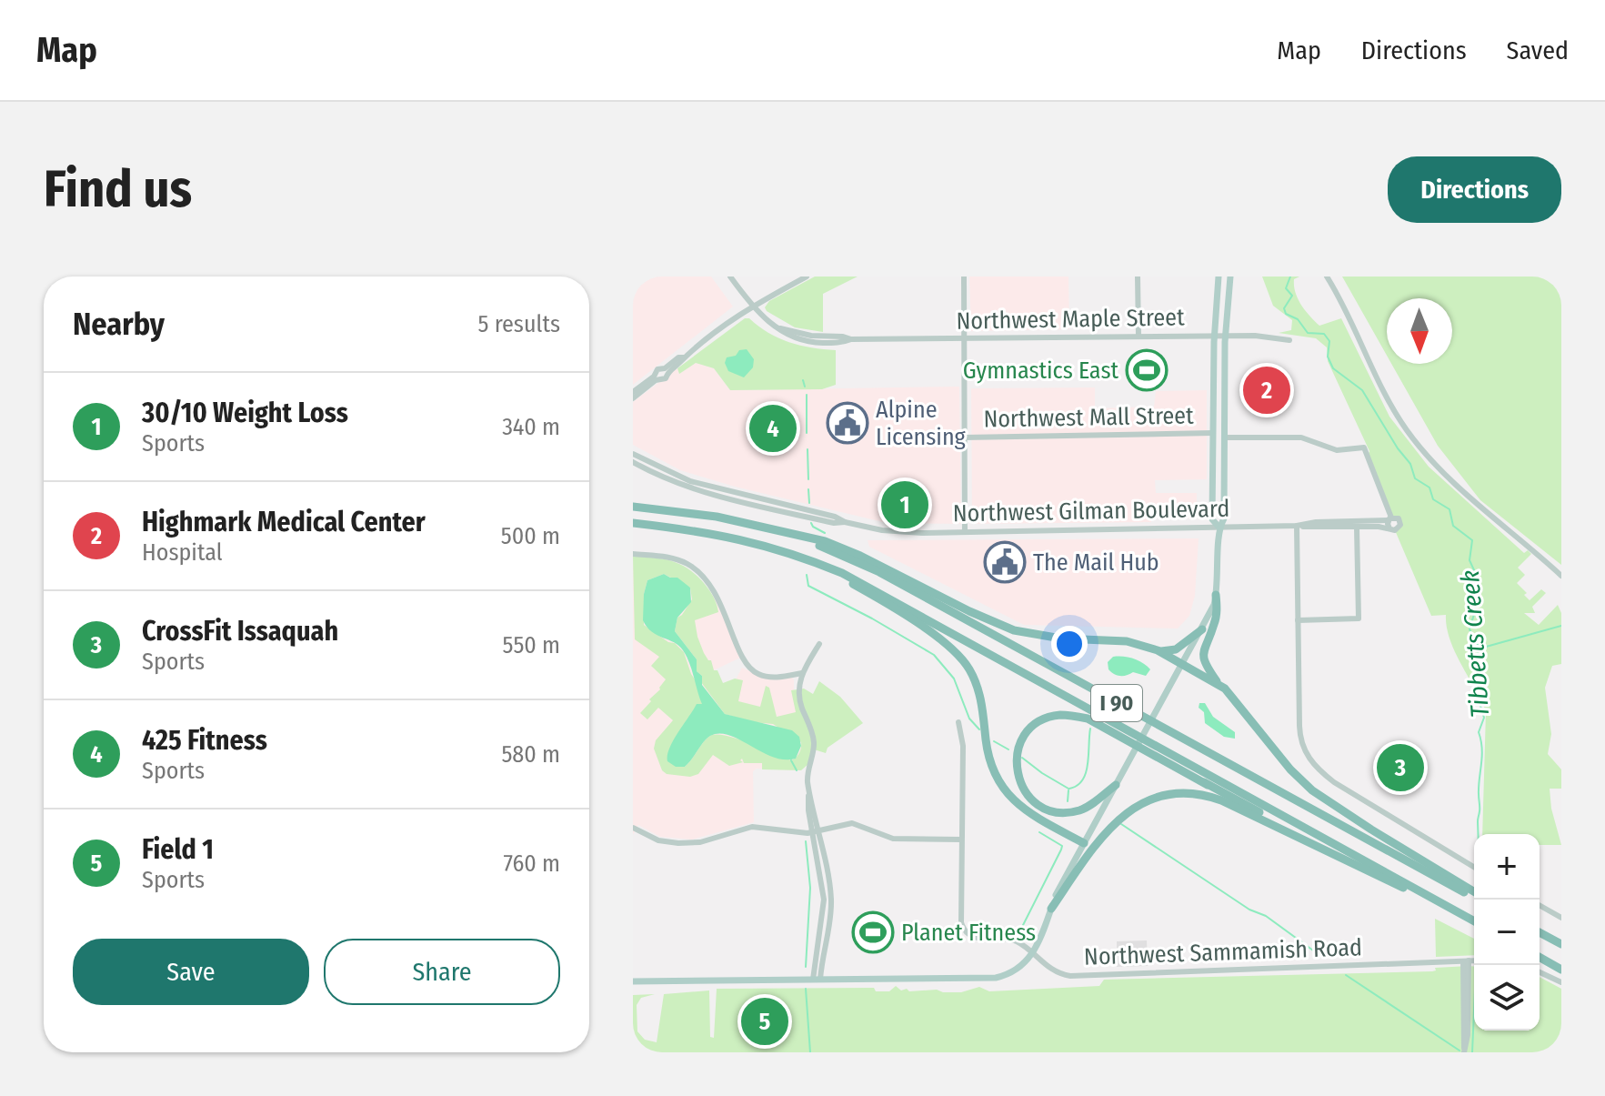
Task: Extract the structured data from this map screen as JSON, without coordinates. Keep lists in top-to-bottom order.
{
  "streets": {
    "highway": ["I 90"],
    "street": [
      "Northwest Maple Street",
      "Northwest Mall Street",
      "Northwest Gilman Boulevard",
      "Northwest Sammamish Road"
    ]
  },
  "crossings": [
    ["Northwest Mall Street", "Northwest Gilman Boulevard"]
  ],
  "water": ["Tibbetts Creek"],
  "places": {
    "sports": ["Gymnastics East", "Planet Fitness"],
    "public building": ["Alpine Licensing", "The Mail Hub"]
  },
  "north": "bottom",
  "page": {
    "header": "Map",
    "nav": ["Map", "Directions", "Saved"],
    "buttons": [
      "Directions",
      ["Save", "Share"]
    ],
    "title": "Find us",
    "heading": ["Nearby", "5 results"],
    "pins": [
      "2",
      "4",
      "1",
      "3",
      "5"
    ],
    "list": [
      {
        "mark": "1",
        "name": "30/10 Weight Loss",
        "note": "Sports",
        "value": "340 m"
      },
      {
        "mark": "2",
        "name": "Highmark Medical Center",
        "note": "Hospital",
        "value": "500 m"
      },
      {
        "mark": "3",
        "name": "CrossFit Issaquah",
        "note": "Sports",
        "value": "550 m"
      },
      {
        "mark": "4",
        "name": "425 Fitness",
        "note": "Sports",
        "value": "580 m"
      },
      {
        "mark": "5",
        "name": "Field 1",
        "note": "Sports",
        "value": "760 m"
      }
    ],
    "map_buttons": ["+", "−"]
  }
}
